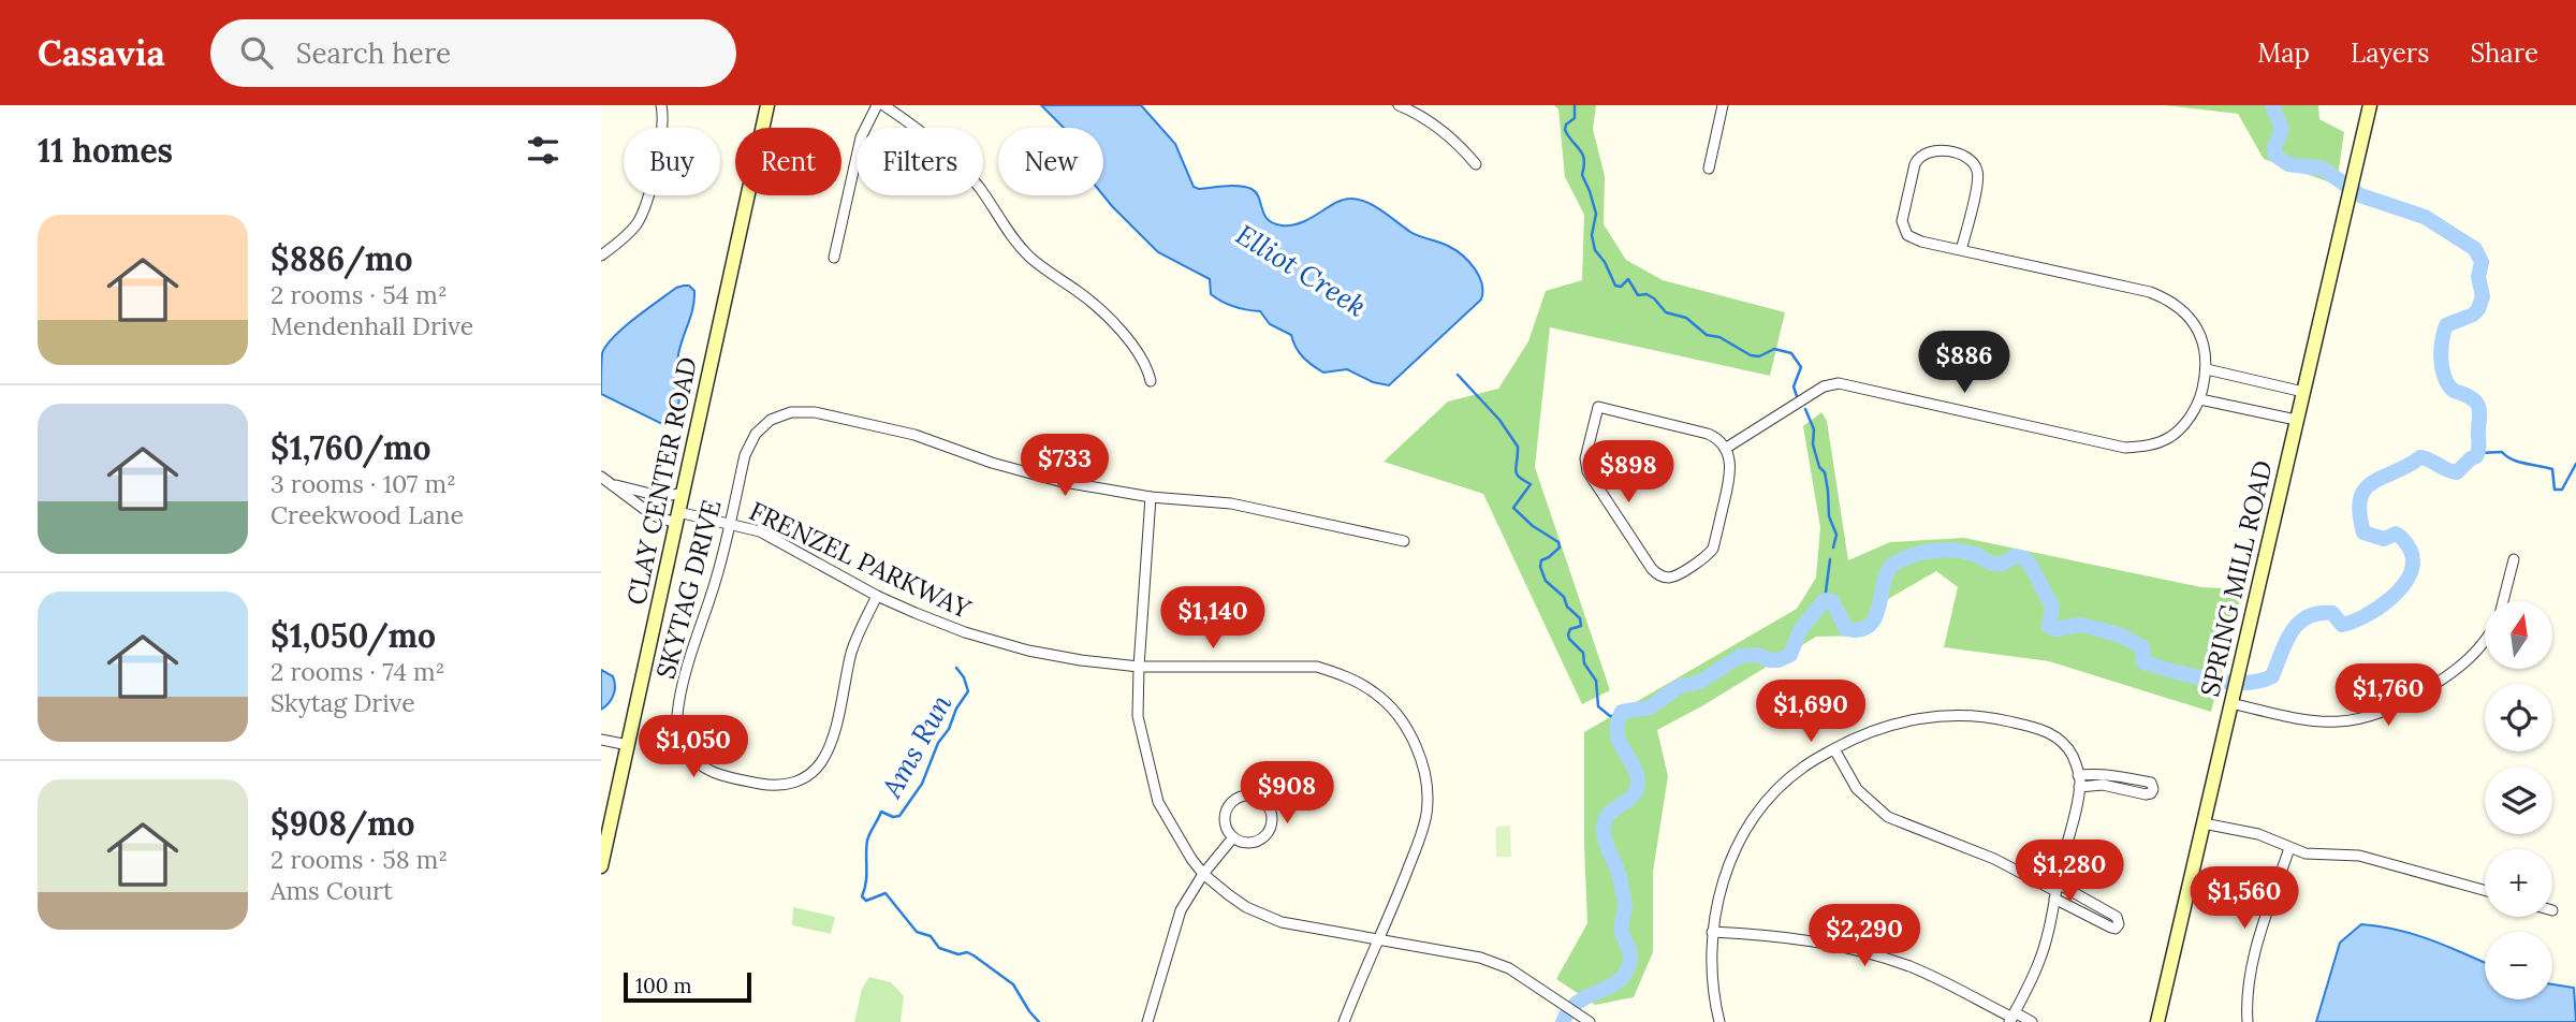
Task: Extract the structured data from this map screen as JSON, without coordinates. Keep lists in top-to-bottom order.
{
  "streets": {
    "street": [
      "CLAY CENTER ROAD",
      "FRENZEL PARKWAY",
      "SPRING MILL ROAD",
      "SKYTAG DRIVE"
    ]
  },
  "crossings": [
    ["CLAY CENTER ROAD", "FRENZEL PARKWAY"],
    ["FRENZEL PARKWAY", "SKYTAG DRIVE"]
  ],
  "water": ["Elliot Creek", "Ams Run"],
  "scale_bar": "100 m",
  "north": "top",
  "page": {
    "header": "Casavia",
    "search": "Search here",
    "nav": ["Map", "Layers", "Share"],
    "heading": "11 homes",
    "chip": [
      "Buy",
      "Rent",
      "Filters",
      "New"
    ],
    "list": [
      {
        "name": "$886/mo",
        "note": "2 rooms · 54 m² · Mendenhall Drive"
      },
      {
        "name": "$1,760/mo",
        "note": "3 rooms · 107 m² · Creekwood Lane"
      },
      {
        "name": "$1,050/mo",
        "note": "2 rooms · 74 m² · Skytag Drive"
      },
      {
        "name": "$908/mo",
        "note": "2 rooms · 58 m² · Ams Court"
      }
    ],
    "price": [
      "$886",
      "$733",
      "$898",
      "$1,140",
      "$1,760",
      "$1,690",
      "$1,050",
      "$908",
      "$1,280",
      "$1,560",
      "$2,290"
    ],
    "map_buttons": ["+", "−"],
    "scale": "100 m"
  }
}
